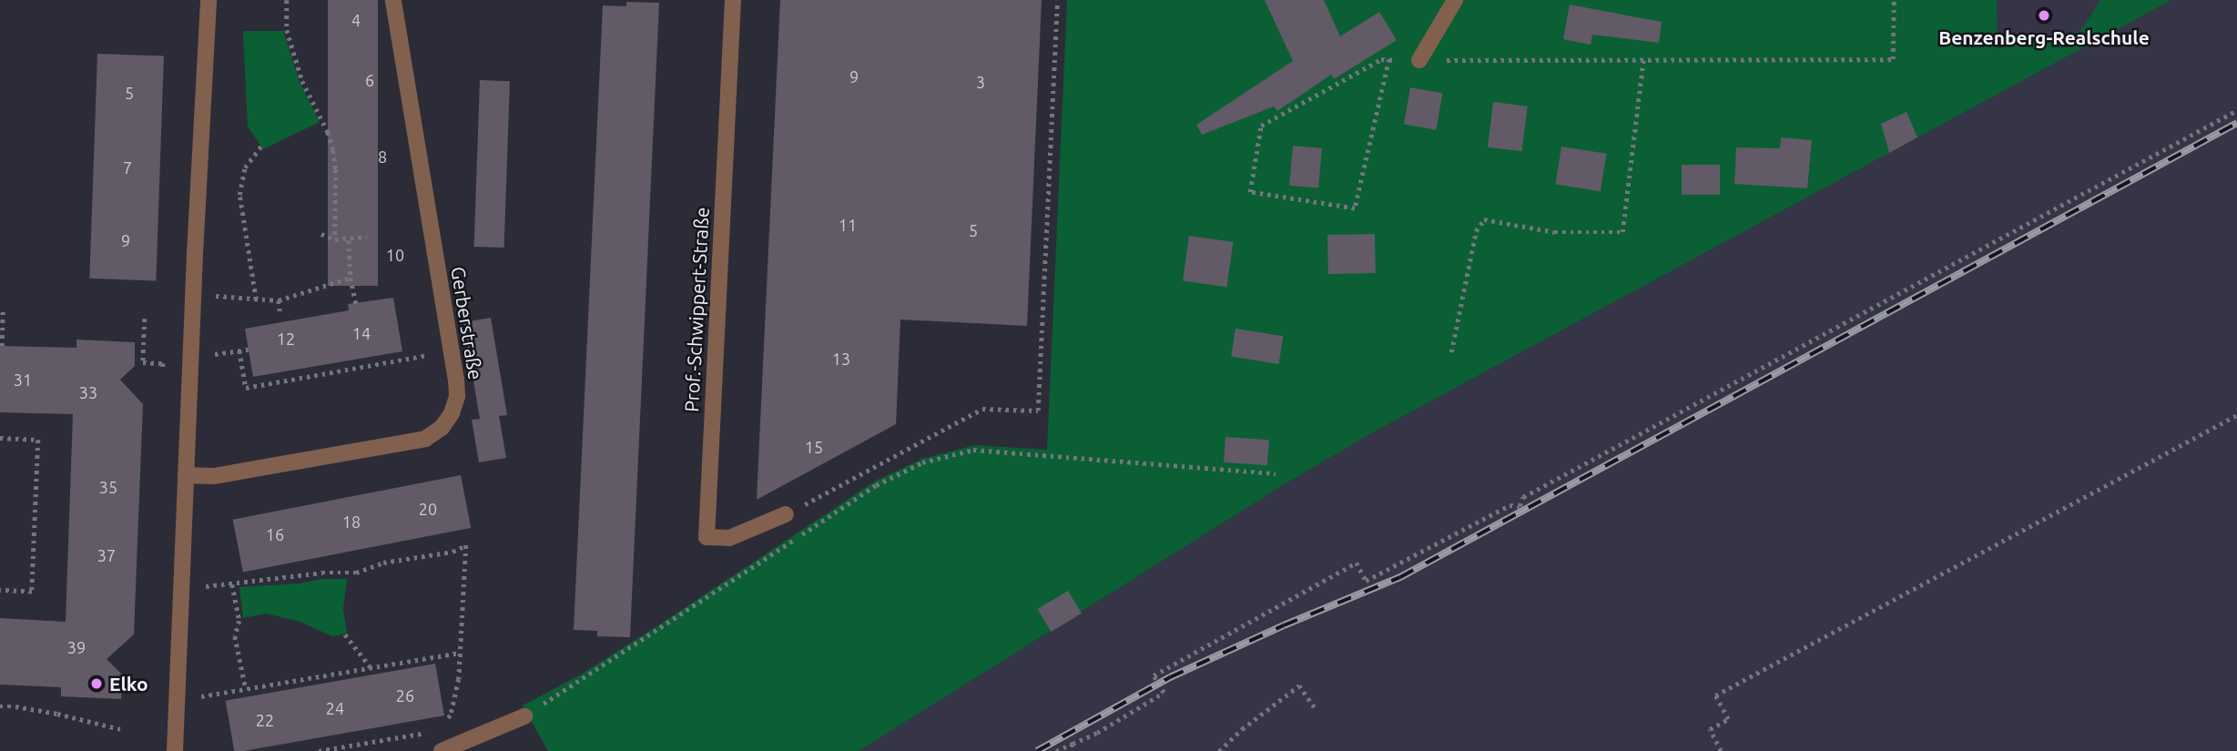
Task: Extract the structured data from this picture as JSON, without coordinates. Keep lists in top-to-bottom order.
{
  "streets": {
    "street": ["Prof.-Schwippert-Straße", "Gerberstraße"]
  },
  "places": ["Benzenberg-Realschule", "Elko"],
  "house_numbers": [
    "4",
    "9",
    "6",
    "3",
    "5",
    "8",
    "7",
    "11",
    "5",
    "9",
    "10",
    "14",
    "12",
    "13",
    "31",
    "33",
    "15",
    "35",
    "20",
    "18",
    "16",
    "37",
    "39",
    "26",
    "24",
    "22"
  ]
}
